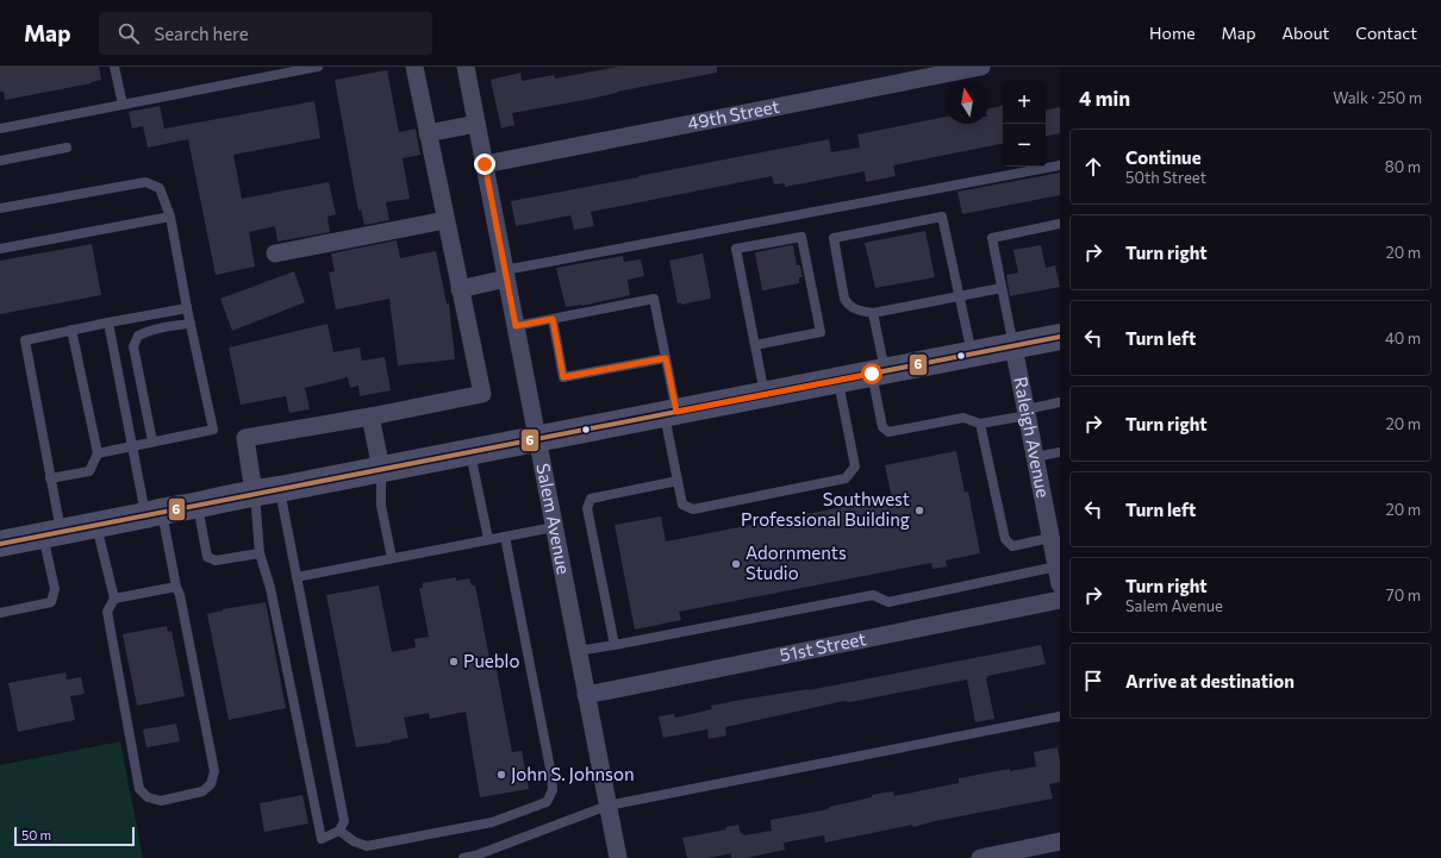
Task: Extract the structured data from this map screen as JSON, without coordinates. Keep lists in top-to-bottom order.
{
  "streets": {
    "street": [
      "49th Street",
      "Raleigh Avenue",
      "Salem Avenue",
      "51st Street"
    ]
  },
  "crossings": [
    ["49th Street", "Salem Avenue"],
    ["Salem Avenue", "51st Street"]
  ],
  "places": [
    "Southwest Professional Building",
    "Adornments Studio",
    "Pueblo",
    "John S. Johnson"
  ],
  "lines": ["transit line 6"],
  "scale_bar": "50 m",
  "north": "top",
  "page": {
    "header": "Map",
    "search": "Search here",
    "nav": [
      "Home",
      "Map",
      "About",
      "Contact"
    ],
    "heading": ["4 min", "Walk · 250 m"],
    "map_buttons": ["+", "−"],
    "list": [
      ["Continue", "50th Street", "80 m"],
      ["Turn right", "20 m"],
      ["Turn left", "40 m"],
      ["Turn right", "20 m"],
      ["Turn left", "20 m"],
      ["Turn right", "Salem Avenue", "70 m"],
      "Arrive at destination"
    ],
    "scale": "50 m"
  }
}
